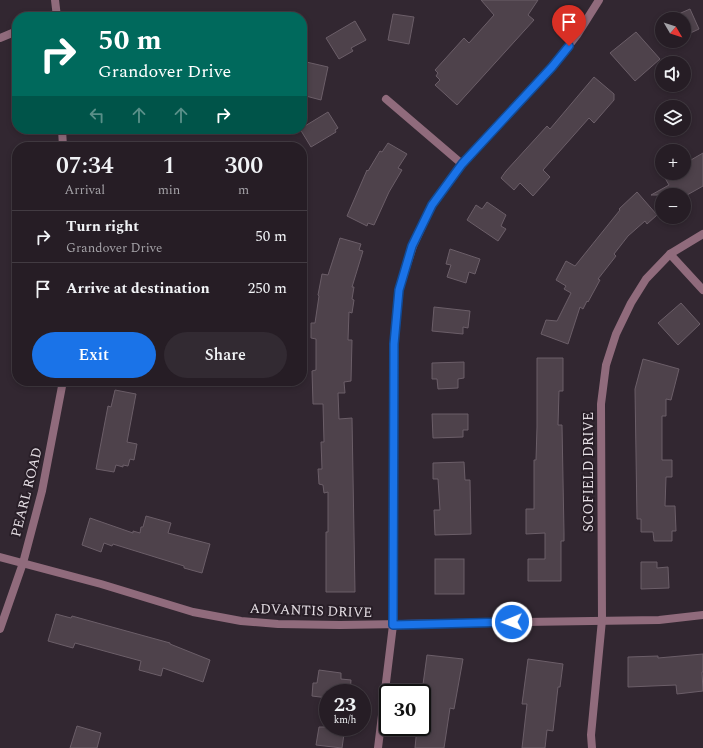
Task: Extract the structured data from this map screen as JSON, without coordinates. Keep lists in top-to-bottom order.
{
  "streets": {
    "street": ["SCOFIELD DRIVE", "PEARL ROAD", "ADVANTIS DRIVE"]
  },
  "crossings": [
    ["SCOFIELD DRIVE", "ADVANTIS DRIVE"],
    ["PEARL ROAD", "ADVANTIS DRIVE"]
  ],
  "north": "bottom right",
  "page": {
    "map_buttons": ["+", "−"],
    "turn": ["50 m", "Grandover Drive"],
    "eta": [
      "07:34",
      "Arrival",
      "1",
      "min",
      "300",
      "m"
    ],
    "list": [
      {
        "name": "Turn right",
        "note": "Grandover Drive",
        "value": "50 m"
      },
      {
        "name": "Arrive at destination",
        "value": "250 m"
      }
    ],
    "buttons": ["Exit", "Share"],
    "speed": "23 km/h",
    "limit": "30"
  }
}
